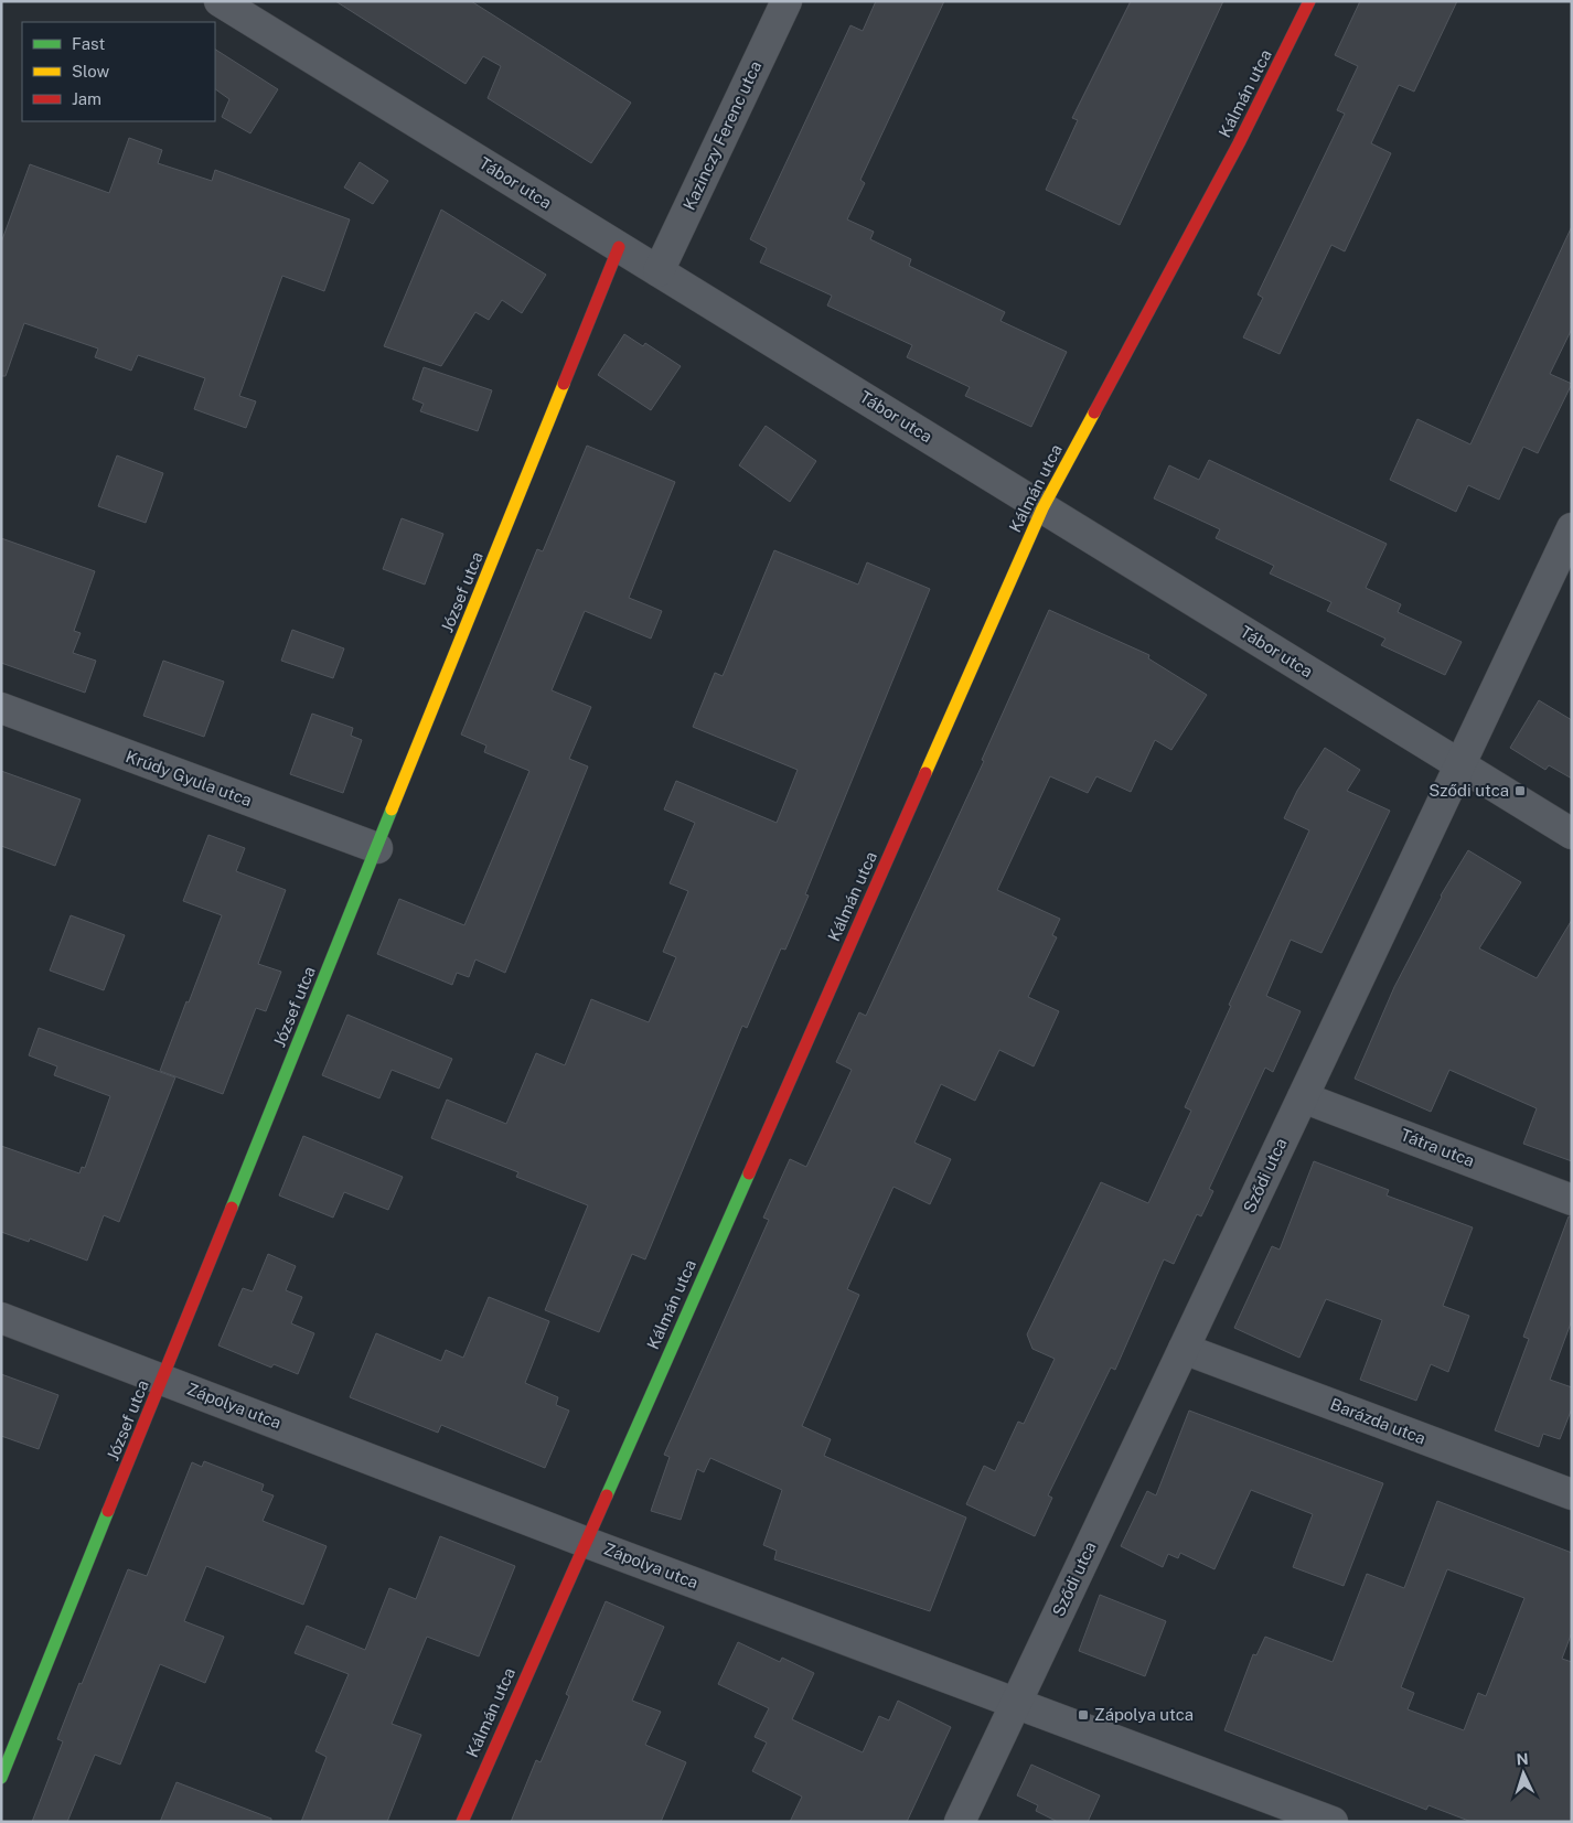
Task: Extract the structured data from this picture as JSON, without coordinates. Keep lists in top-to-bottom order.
{
  "streets": {
    "street": [
      "Kálmán utca",
      "Kazinczy Ferenc utca",
      "Tábor utca",
      "József utca",
      "Krúdy Gyula utca",
      "Tátra utca",
      "Sződi utca",
      "Zápolya utca",
      "Barázda utca"
    ]
  },
  "crossings": [
    ["Kálmán utca", "Tábor utca"],
    ["Kálmán utca", "Zápolya utca"],
    ["Kazinczy Ferenc utca", "Tábor utca"],
    ["Tábor utca", "József utca"],
    ["Tábor utca", "Sződi utca"],
    ["József utca", "Krúdy Gyula utca"],
    ["József utca", "Zápolya utca"],
    ["Tátra utca", "Sződi utca"],
    ["Sződi utca", "Zápolya utca"],
    ["Sződi utca", "Barázda utca"]
  ],
  "places": {
    "transit": ["Sződi utca", "Zápolya utca"]
  },
  "legend": ["Fast", "Slow", "Jam"],
  "north": "top"
}
